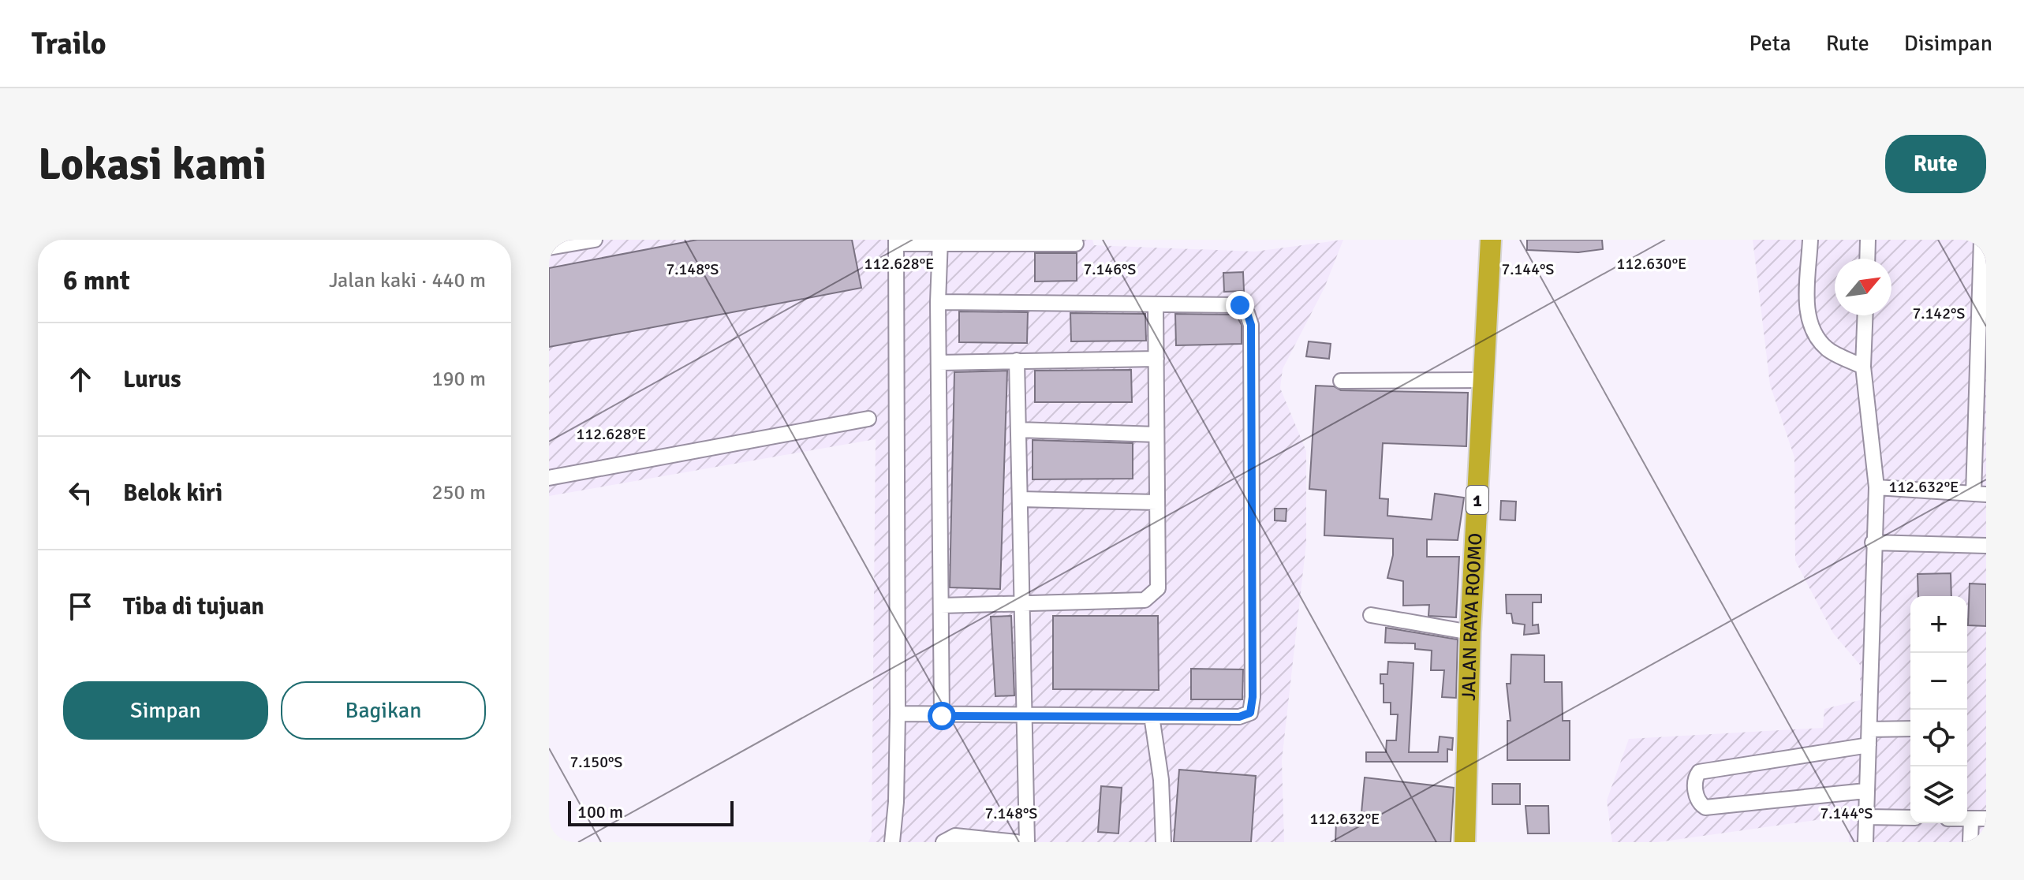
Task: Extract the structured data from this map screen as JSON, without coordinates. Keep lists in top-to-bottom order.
{
  "streets": {
    "highway": ["1", "JALAN RAYA ROOMO"]
  },
  "scale_bar": "100 m",
  "north": "top right",
  "page": {
    "header": "Trailo",
    "nav": ["Peta", "Rute", "Disimpan"],
    "buttons": [
      "Rute",
      ["Simpan", "Bagikan"]
    ],
    "title": "Lokasi kami",
    "heading": ["6 mnt", "Jalan kaki · 440 m"],
    "list": [
      ["Lurus", "190 m"],
      ["Belok kiri", "250 m"],
      "Tiba di tujuan"
    ],
    "map_buttons": ["+", "−"],
    "scale": "100 m"
  },
  "coordinates": [
    "112.628°E",
    "112.630°E",
    "7.148°S",
    "7.146°S",
    "7.144°S",
    "7.142°S",
    "112.632°E",
    "7.150°S"
  ]
}
